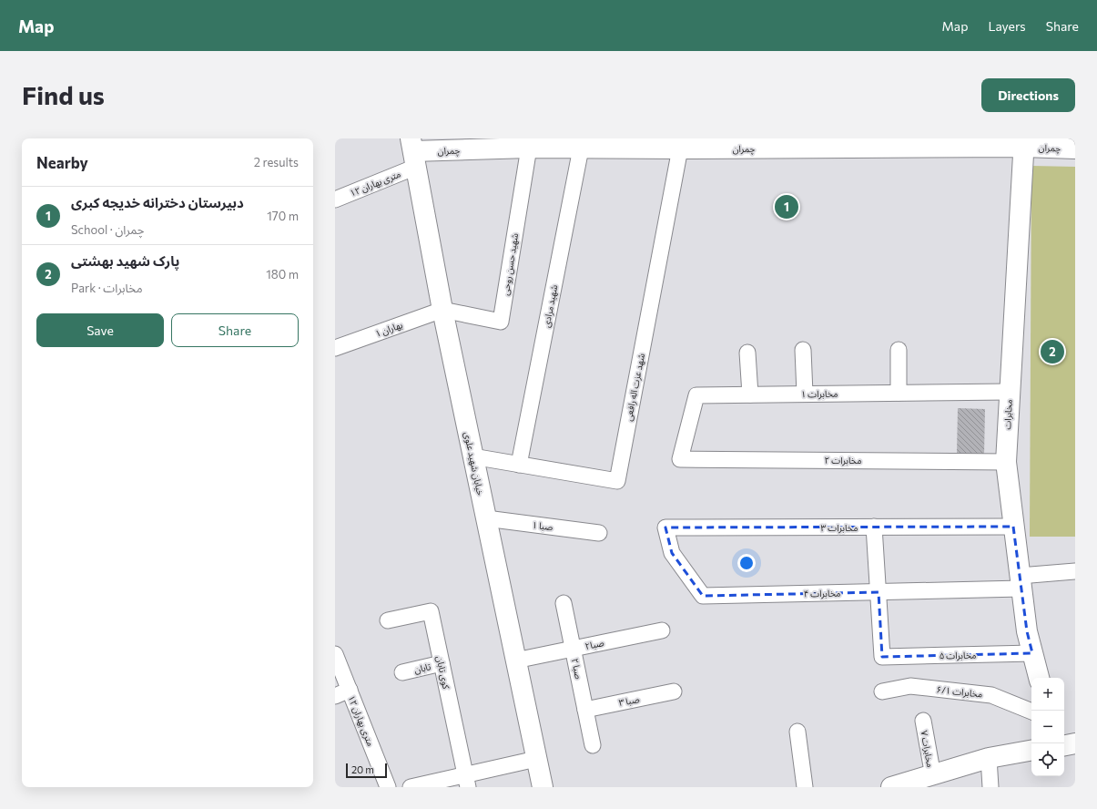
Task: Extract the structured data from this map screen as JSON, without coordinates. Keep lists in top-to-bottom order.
{
  "streets": {
    "main road": ["چمران", "مخابرات", "خیابان شهید علوی"],
    "street": [
      "۱۲ متری بهاران",
      "شهید حسن روحی",
      "شهید مرادی",
      "بهاران ۱",
      "شهد عزت اله رافعی",
      "مخابرات ۱",
      "مخابرات ۲",
      "صبا ۱",
      "مخابرات ۳",
      "مخابرات ۴",
      "صبا۲",
      "مخابرات ۵",
      "تابان",
      "صبا ۲",
      "کوی تابان",
      "مخابرات ۶/۱",
      "صبا ۳",
      "مخابرات ۷"
    ]
  },
  "crossings": [
    ["چمران", "۱۲ متری بهاران"],
    ["چمران", "شهید حسن روحی"],
    ["چمران", "شهید مرادی"],
    ["چمران", "شهد عزت اله رافعی"],
    ["چمران", "مخابرات"],
    ["چمران", "خیابان شهید علوی"],
    ["۱۲ متری بهاران", "خیابان شهید علوی"],
    ["شهید حسن روحی", "بهاران ۱"],
    ["شهید حسن روحی", "خیابان شهید علوی"],
    ["شهید مرادی", "شهد عزت اله رافعی"],
    ["بهاران ۱", "خیابان شهید علوی"],
    ["شهد عزت اله رافعی", "خیابان شهید علوی"],
    ["مخابرات ۱", "مخابرات"],
    ["مخابرات ۱", "مخابرات ۲"],
    ["مخابرات", "مخابرات ۲"],
    ["مخابرات", "مخابرات ۳"],
    ["مخابرات", "مخابرات ۴"],
    ["مخابرات", "مخابرات ۵"],
    ["خیابان شهید علوی", "صبا ۱"],
    ["خیابان شهید علوی", "صبا ۲"],
    ["مخابرات ۳", "مخابرات ۴"],
    ["مخابرات ۴", "مخابرات ۵"],
    ["صبا۲", "صبا ۲"],
    ["تابان", "کوی تابان"],
    ["صبا ۲", "صبا ۳"]
  ],
  "scale_bar": "20 m",
  "page": {
    "header": "Map",
    "nav": ["Map", "Layers", "Share"],
    "buttons": [
      "Directions",
      ["Save", "Share"]
    ],
    "title": "Find us",
    "heading": ["Nearby", "2 results"],
    "list": [
      {
        "mark": "1",
        "name": "دبیرستان دخترانه خدیجه کبری",
        "note": "School · چمران",
        "value": "170 m"
      },
      {
        "mark": "2",
        "name": "پارک شهید بهشتی",
        "note": "Park · مخابرات",
        "value": "180 m"
      }
    ],
    "pins": ["1", "2"],
    "map_buttons": ["+", "−"],
    "scale": "20 m"
  }
}
